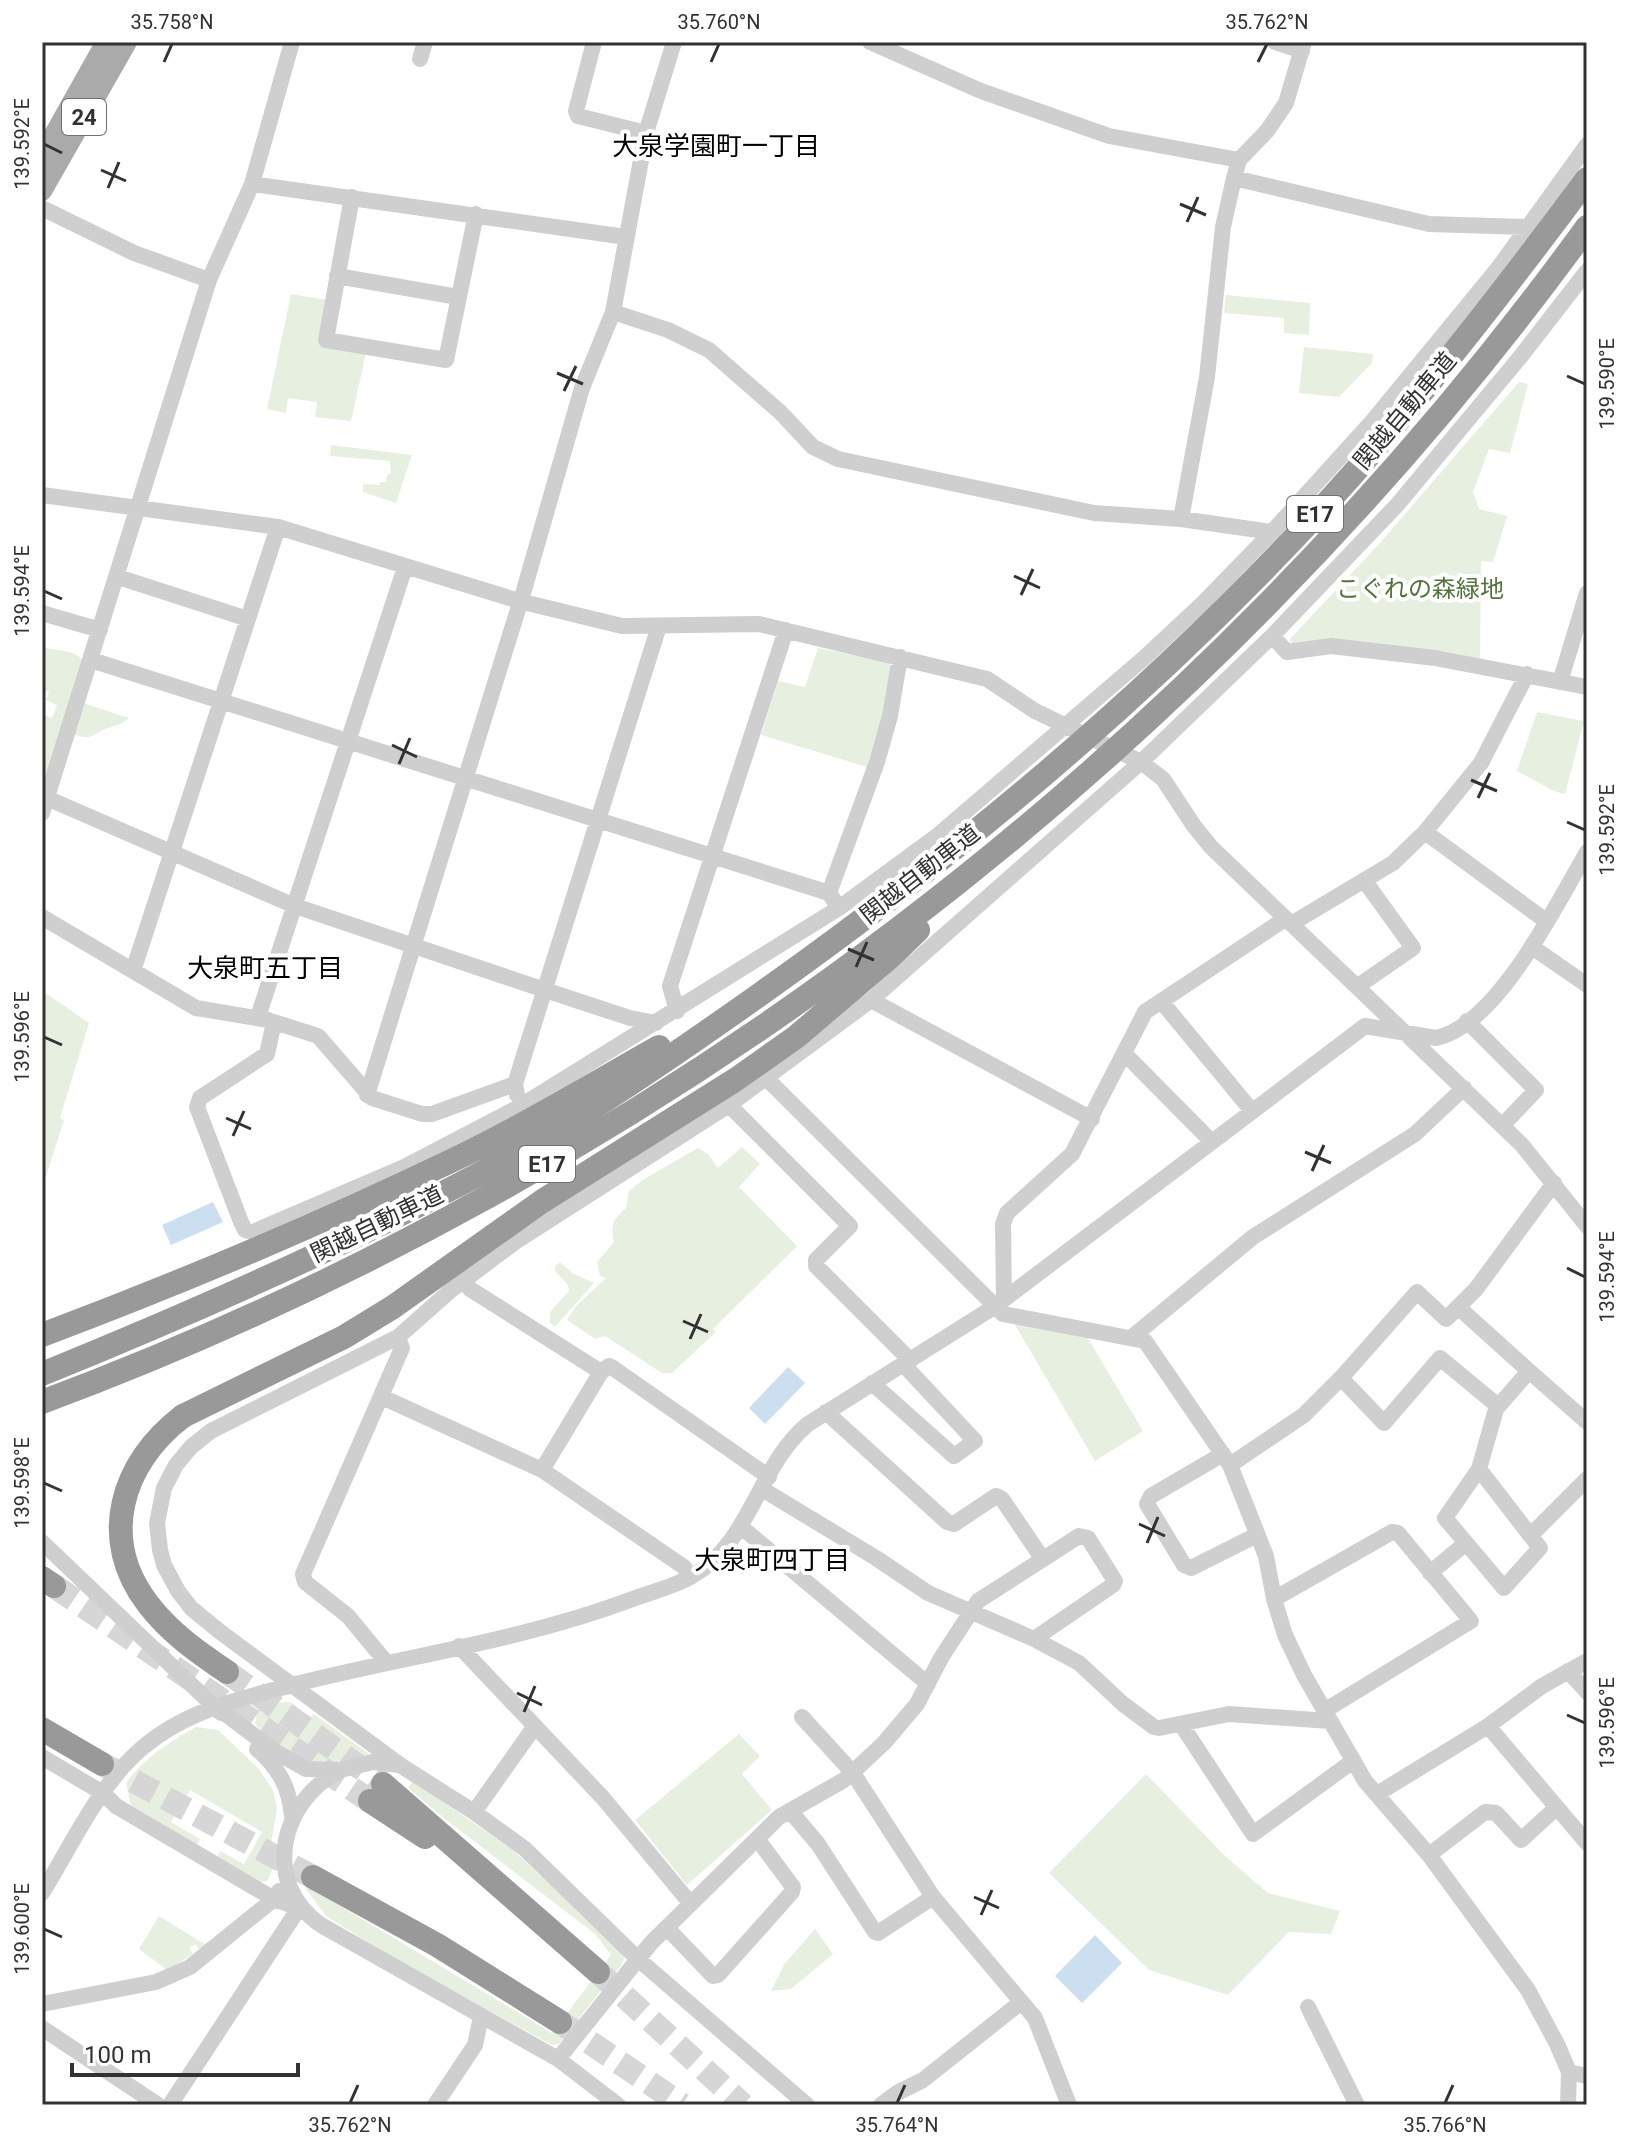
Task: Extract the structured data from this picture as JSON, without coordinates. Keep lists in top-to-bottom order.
{
  "streets": {
    "highway": ["関越自動車道", "E17"],
    "main road": ["24"]
  },
  "districts": ["大泉学園町一丁目", "大泉町五丁目", "大泉町四丁目"],
  "parks": ["こぐれの森緑地"],
  "scale_bar": "100 m",
  "coordinates": [
    "35.758°N",
    "35.760°N",
    "35.762°N",
    "139.592°E",
    "139.590°E",
    "139.594°E",
    "139.596°E",
    "139.598°E",
    "139.600°E",
    "35.764°N",
    "35.766°N"
  ]
}
